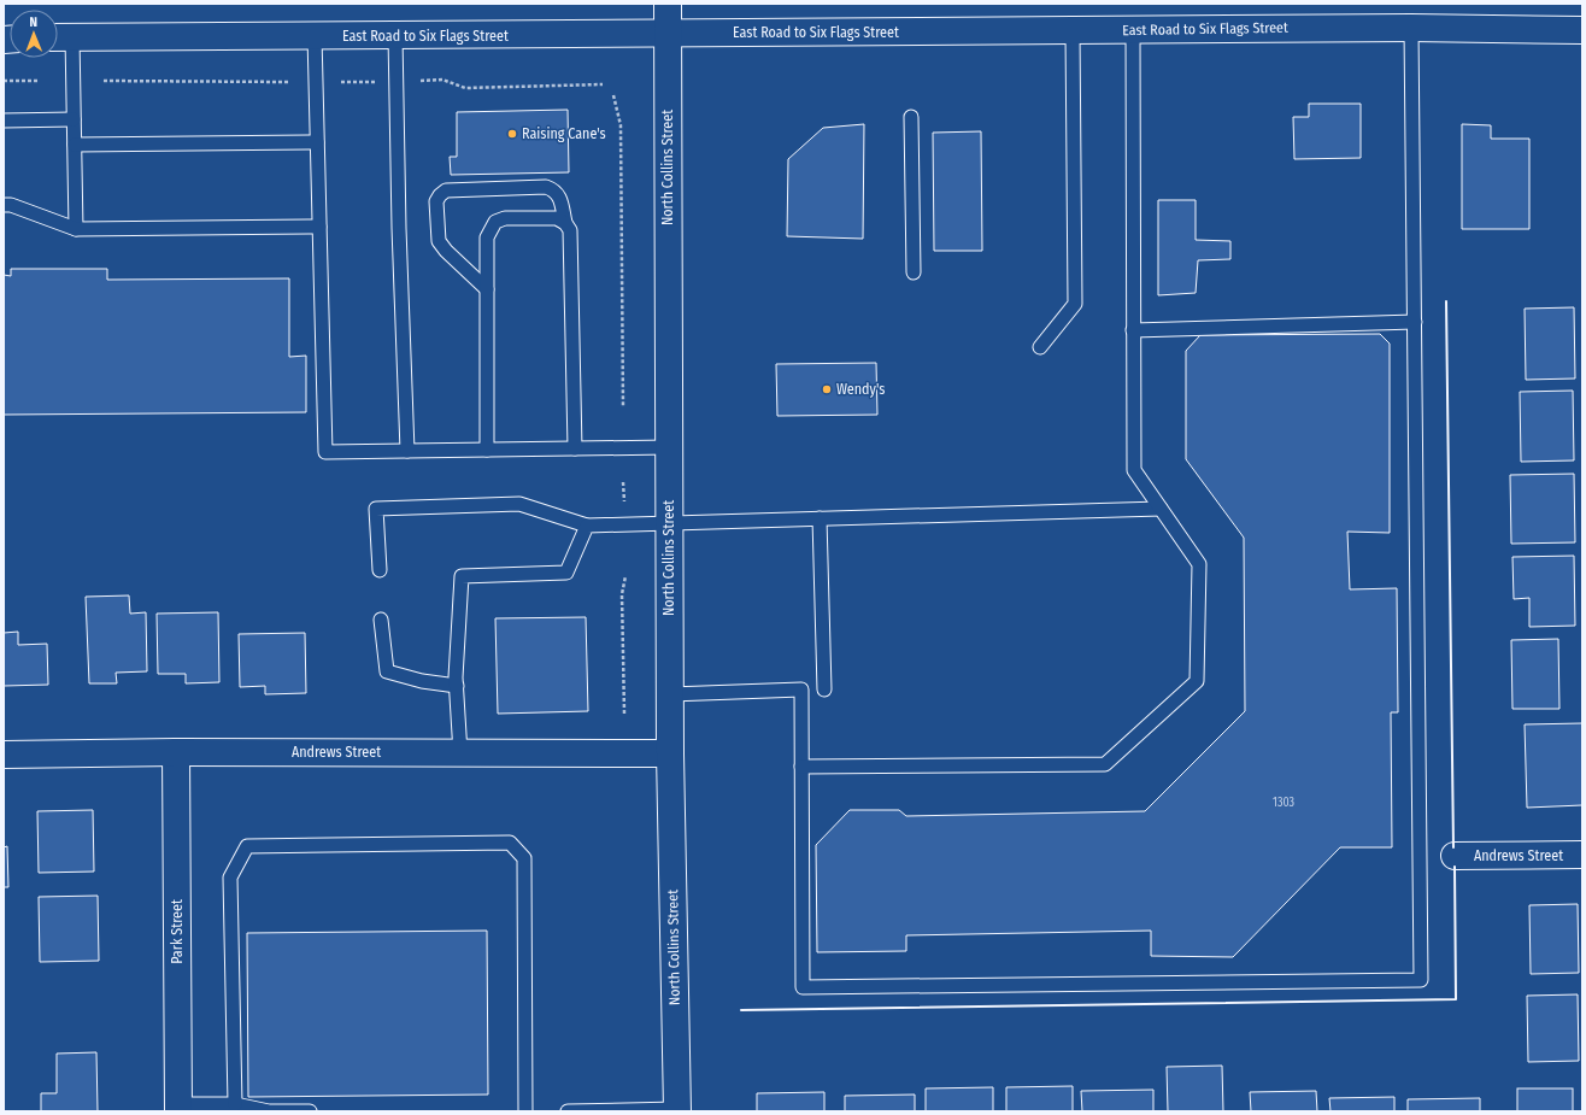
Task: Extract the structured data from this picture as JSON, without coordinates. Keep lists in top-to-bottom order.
{
  "streets": {
    "street": [
      "East Road to Six Flags Street",
      "North Collins Street",
      "Andrews Street",
      "Park Street"
    ]
  },
  "crossings": [
    ["East Road to Six Flags Street", "North Collins Street"],
    ["North Collins Street", "Andrews Street"],
    ["Andrews Street", "Park Street"]
  ],
  "places": ["Raising Cane's", "Wendy's"],
  "house_numbers": ["1303"],
  "north": "top"
}
